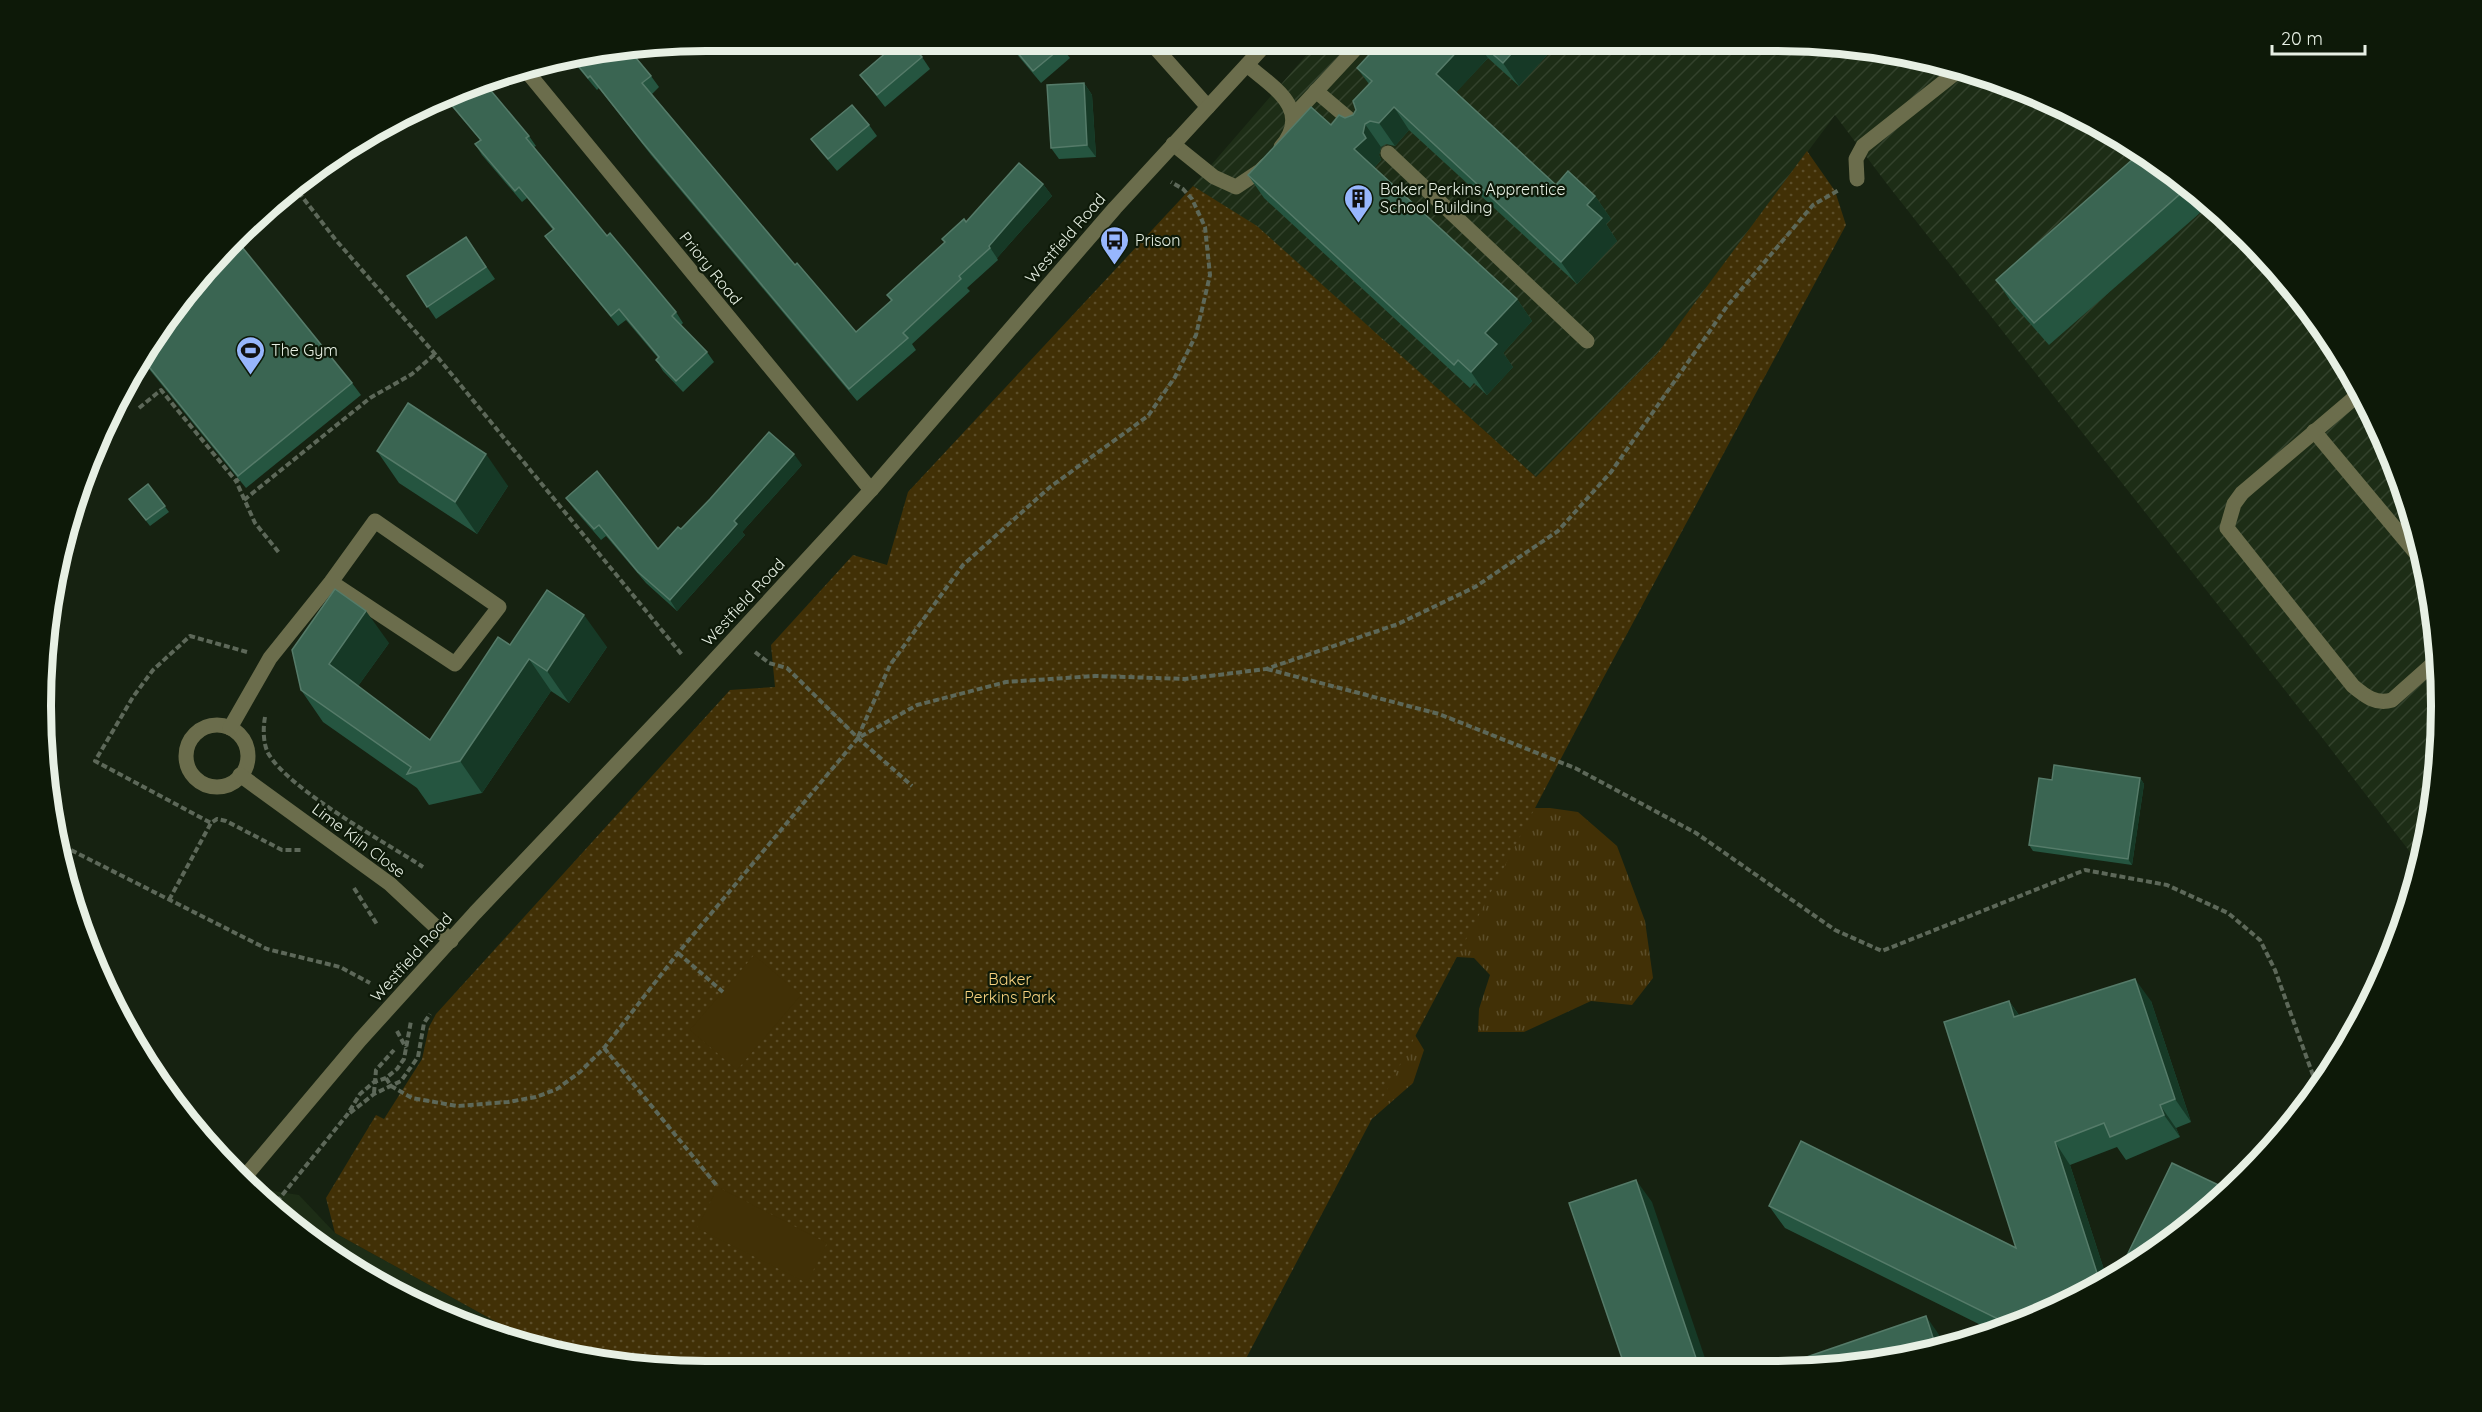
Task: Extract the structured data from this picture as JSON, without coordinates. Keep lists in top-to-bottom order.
{
  "streets": {
    "street": ["Westfield Road", "Priory Road", "Lime Kiln Close"]
  },
  "crossings": [
    ["Westfield Road", "Priory Road"],
    ["Westfield Road", "Lime Kiln Close"]
  ],
  "parks": ["Baker Perkins Park"],
  "places": {
    "building": ["Baker Perkins Apprentice School Building"],
    "bus stop": ["Prison"],
    "sports": ["The Gym"]
  },
  "scale_bar": "20 m"
}
